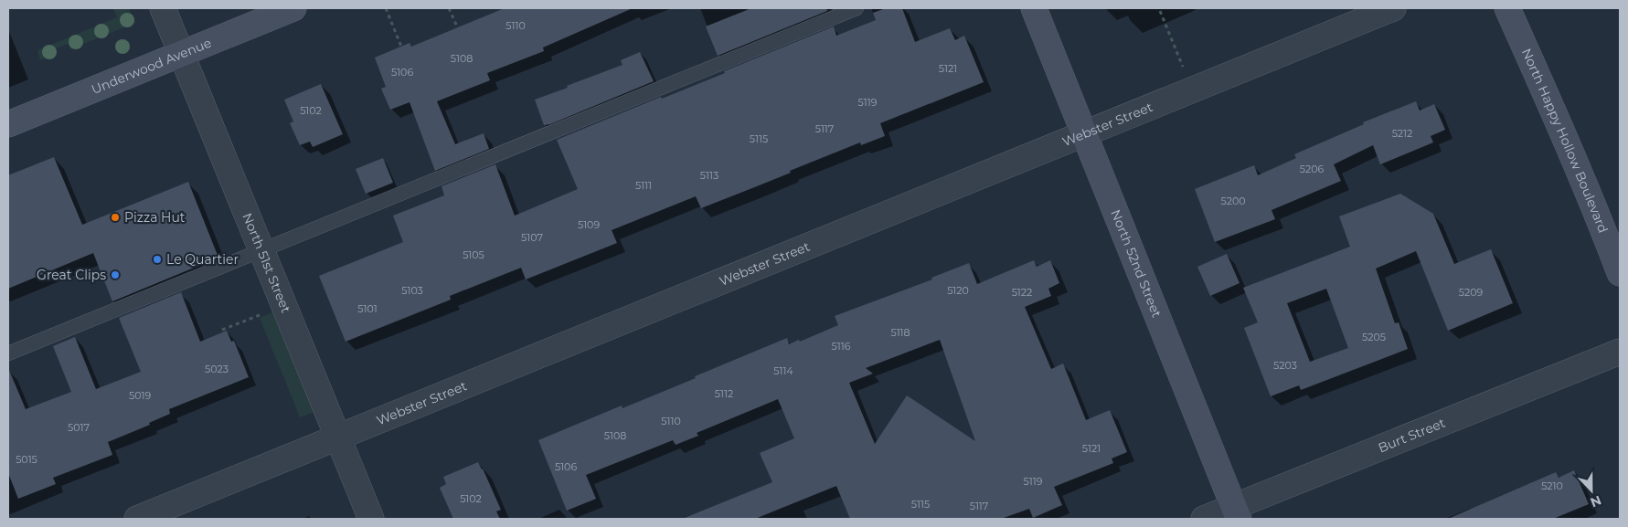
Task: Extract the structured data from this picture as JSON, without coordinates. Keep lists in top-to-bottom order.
{
  "streets": {
    "street": [
      "Underwood Avenue",
      "Webster Street",
      "North Happy Hollow Boulevard",
      "North 51st Street",
      "North 52nd Street",
      "Burt Street"
    ]
  },
  "crossings": [
    ["Underwood Avenue", "North 51st Street"],
    ["Webster Street", "North 51st Street"],
    ["Webster Street", "North 52nd Street"],
    ["North 52nd Street", "Burt Street"]
  ],
  "places": ["Pizza Hut", "Le Quartier", "Great Clips"],
  "house_numbers": [
    "5110",
    "5108",
    "5121",
    "5106",
    "5119",
    "5102",
    "5117",
    "5212",
    "5115",
    "5206",
    "5113",
    "5111",
    "5200",
    "5109",
    "5107",
    "5105",
    "5103",
    "5120",
    "5122",
    "5209",
    "5101",
    "5118",
    "5205",
    "5116",
    "5203",
    "5023",
    "5114",
    "5112",
    "5019",
    "5110",
    "5017",
    "5108",
    "5121",
    "5015",
    "5106",
    "5119",
    "5210",
    "5102",
    "5115",
    "5117"
  ],
  "north": "bottom"
}
